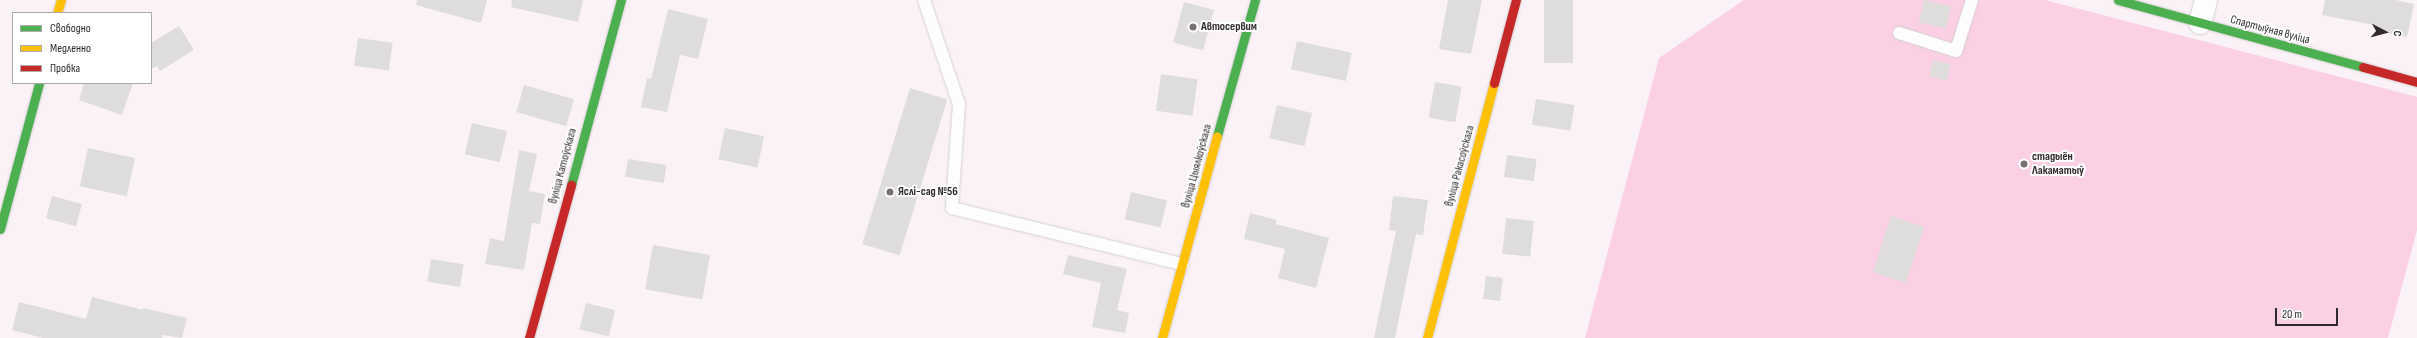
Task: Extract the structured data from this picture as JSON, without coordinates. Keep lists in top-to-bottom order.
{
  "streets": {
    "street": [
      "Спартыўная вуліца",
      "вуліца Катоўскага",
      "вуліца Цыялкоўскага",
      "вуліца Ракасоўскага"
    ]
  },
  "places": ["Автосервим", "стадыён Лакаматыў", "Яслі-сад №56"],
  "legend": ["Свободно", "Медленно", "Пробка"],
  "scale_bar": "20 m",
  "north": "right"
}
